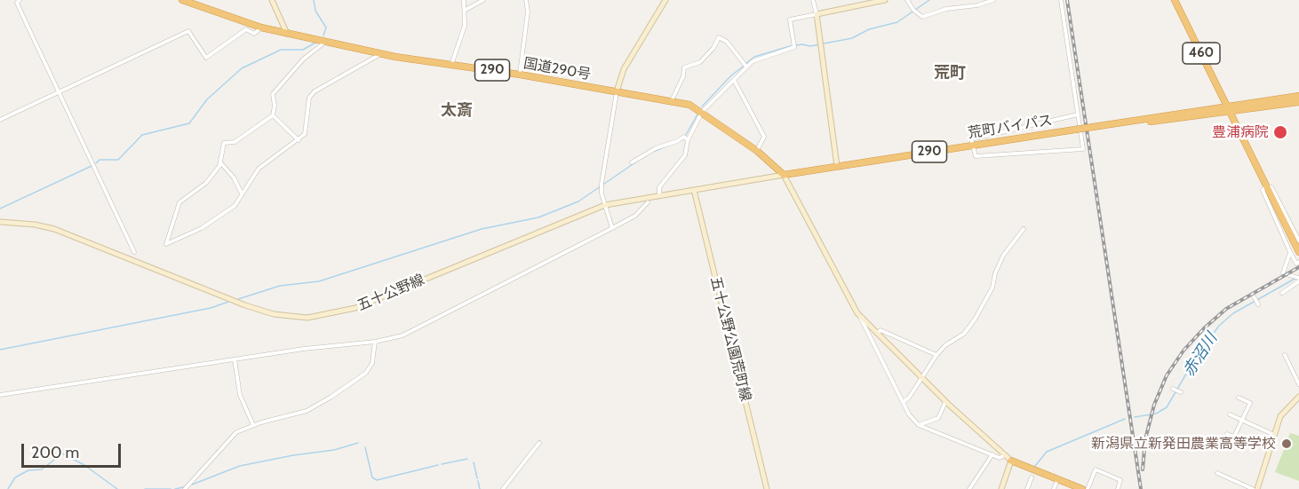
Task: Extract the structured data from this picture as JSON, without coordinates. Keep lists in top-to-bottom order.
{
  "streets": {
    "highway": [
      "460",
      "国道290号",
      "290",
      "荒町バイパス"
    ],
    "street": ["五十公野線", "五十公野公園荒町線"]
  },
  "crossings": [
    ["460", "荒町バイパス"],
    ["国道290号", "荒町バイパス"],
    ["国道290号", "五十公野線"],
    ["荒町バイパス", "五十公野線"],
    ["五十公野線", "五十公野公園荒町線"]
  ],
  "districts": ["荒町", "太斎"],
  "water": ["赤沼川"],
  "places": ["豊浦病院", "新潟県立新発田農業高等学校"],
  "scale_bar": "200 m"
}
